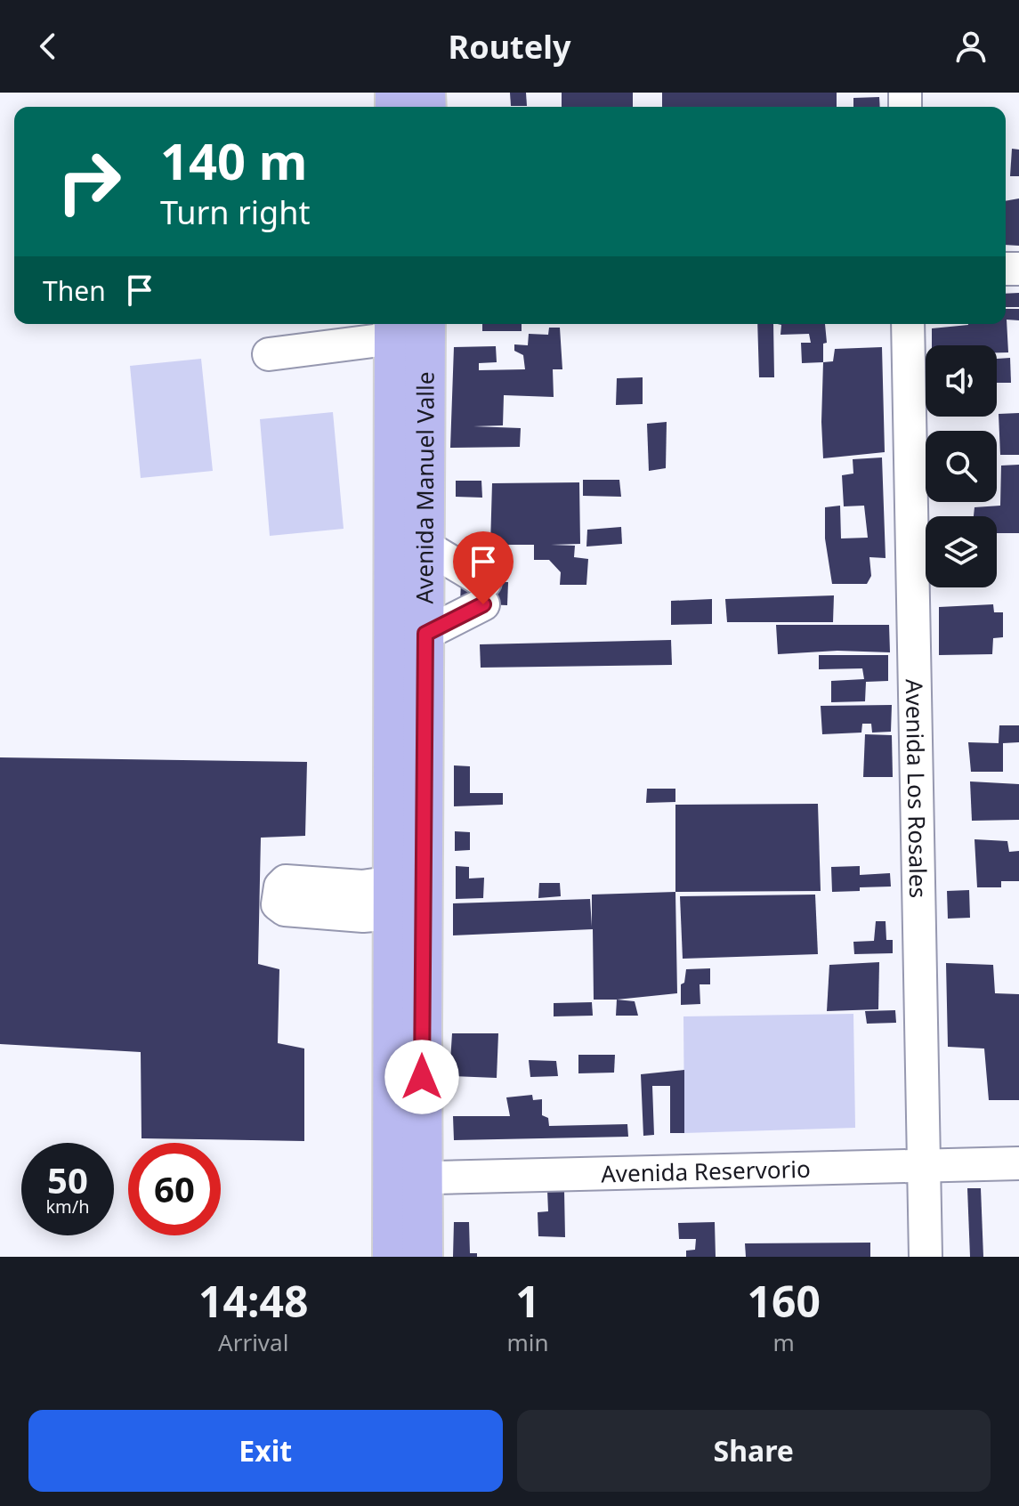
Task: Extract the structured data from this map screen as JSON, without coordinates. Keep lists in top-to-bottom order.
{
  "streets": {
    "main road": ["Avenida Manuel Valle"],
    "street": ["Avenida Los Rosales", "Avenida Reservorio"]
  },
  "crossings": [
    ["Avenida Manuel Valle", "Avenida Reservorio"],
    ["Avenida Los Rosales", "Avenida Reservorio"]
  ],
  "page": {
    "header": "Routely",
    "turn": ["140 m", "Turn right"],
    "then": "Then",
    "speed": "50 km/h",
    "limit": "60",
    "eta": [
      "14:48",
      "Arrival",
      "1",
      "min",
      "160",
      "m"
    ],
    "buttons": ["Exit", "Share"]
  }
}
